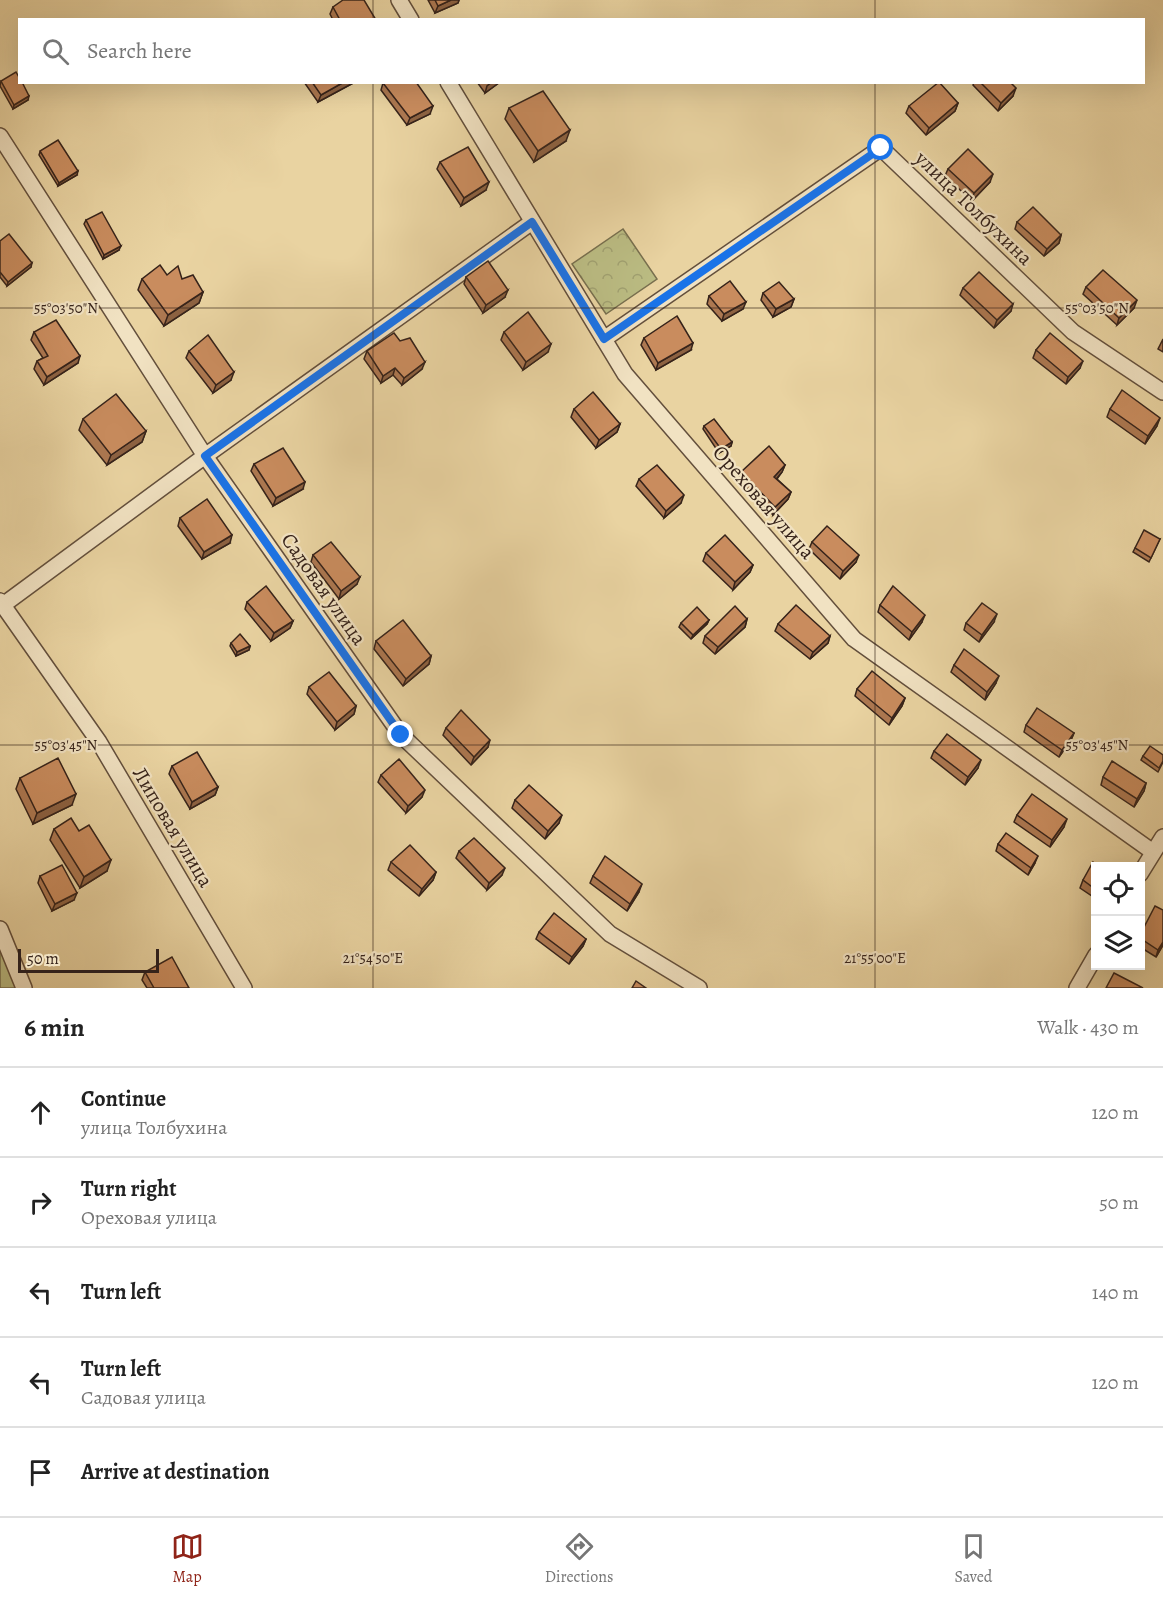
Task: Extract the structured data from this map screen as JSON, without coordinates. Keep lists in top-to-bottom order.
{
  "streets": {
    "street": [
      "улица Толбухина",
      "Ореховая улица",
      "Садовая улица",
      "Липовая улица"
    ]
  },
  "crossings": [
    ["улица Толбухина", "Ореховая улица"]
  ],
  "scale_bar": "50 m",
  "page": {
    "search": "Search here",
    "scale": "50 m",
    "heading": ["6 min", "Walk · 430 m"],
    "list": [
      ["Continue", "улица Толбухина", "120 m"],
      ["Turn right", "Ореховая улица", "50 m"],
      ["Turn left", "140 m"],
      ["Turn left", "Садовая улица", "120 m"],
      "Arrive at destination"
    ],
    "nav": ["Map", "Directions", "Saved"]
  },
  "coordinates": [
    "55°03'50\"N",
    "55°03'45\"N",
    "21°54'50\"E",
    "21°55'00\"E"
  ]
}
